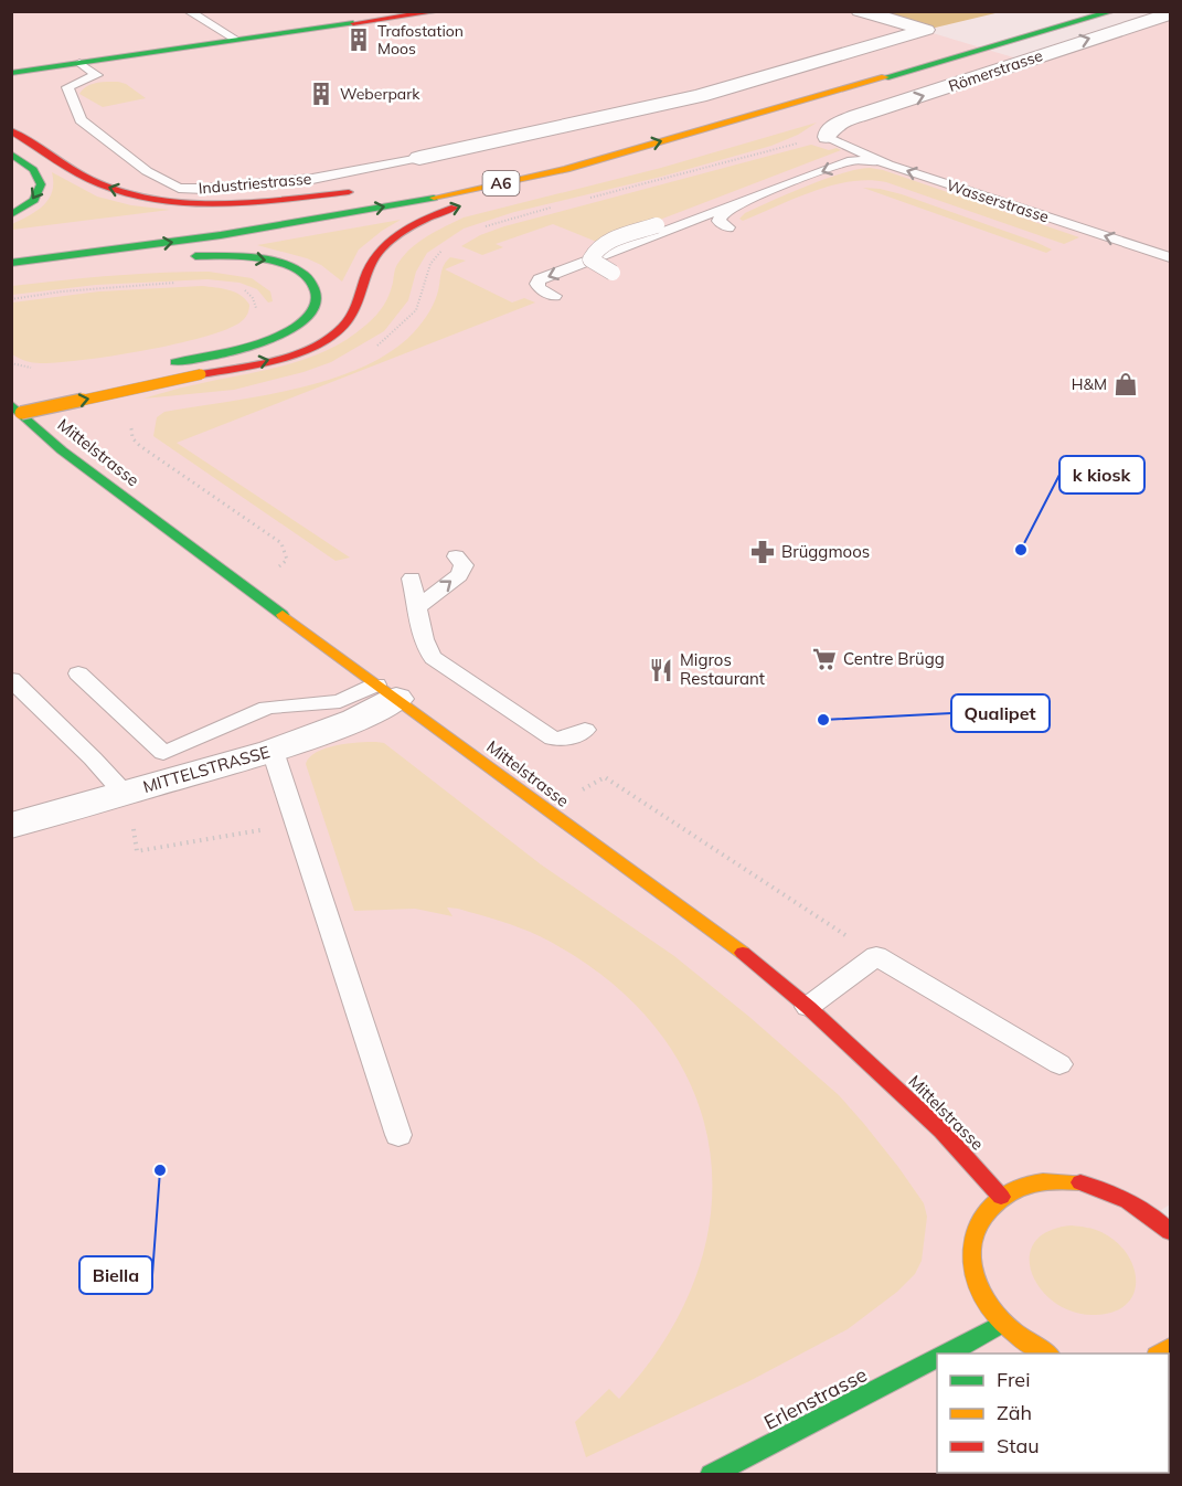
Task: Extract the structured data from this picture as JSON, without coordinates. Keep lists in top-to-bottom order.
{
  "streets": {
    "main road": ["A6", "Mittelstrasse", "Erlenstrasse"],
    "street": ["Römerstrasse", "MITTELSTRASSE"],
    "lane": ["Industriestrasse", "Wasserstrasse"]
  },
  "crossings": [
    ["Römerstrasse", "Wasserstrasse"],
    ["Mittelstrasse", "MITTELSTRASSE"]
  ],
  "one_way": ["Wasserstrasse"],
  "places": {
    "building": ["Trafostation Moos", "Weberpark"],
    "shop": ["H&M"],
    "other": ["k kiosk", "Qualipet", "Biella"],
    "pharmacy": ["Brüggmoos"],
    "supermarket": ["Centre Brügg"],
    "restaurant": ["Migros Restaurant"]
  },
  "legend": ["Frei", "Zäh", "Stau"]
}
